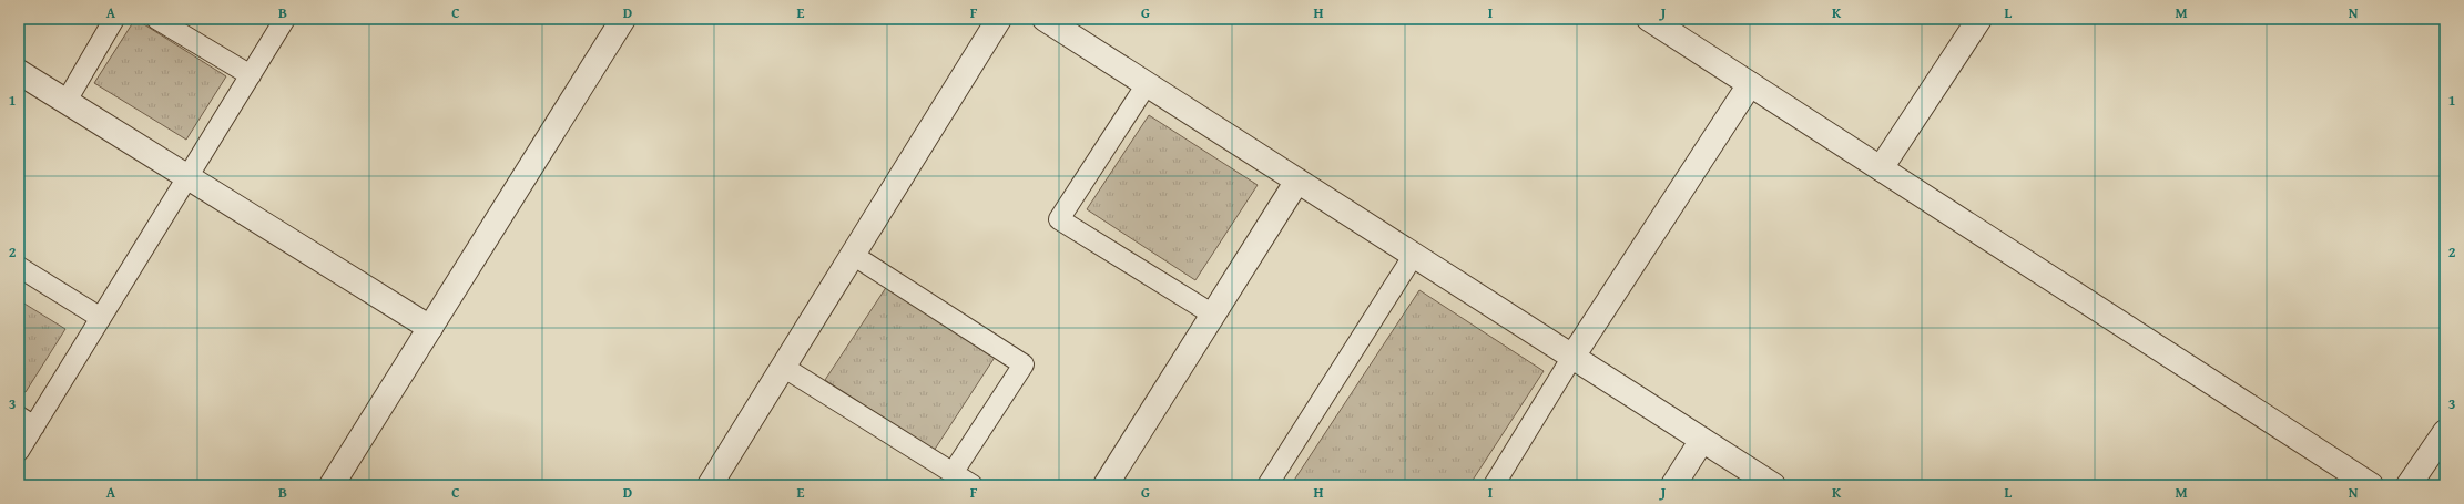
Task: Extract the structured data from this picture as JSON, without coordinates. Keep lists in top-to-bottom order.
{
  "grid": {
    "columns": [
      "A",
      "B",
      "C",
      "D",
      "E",
      "F",
      "G",
      "H",
      "I",
      "J",
      "K",
      "L",
      "M",
      "N"
    ],
    "rows": ["1", "2", "3"]
  }
}
